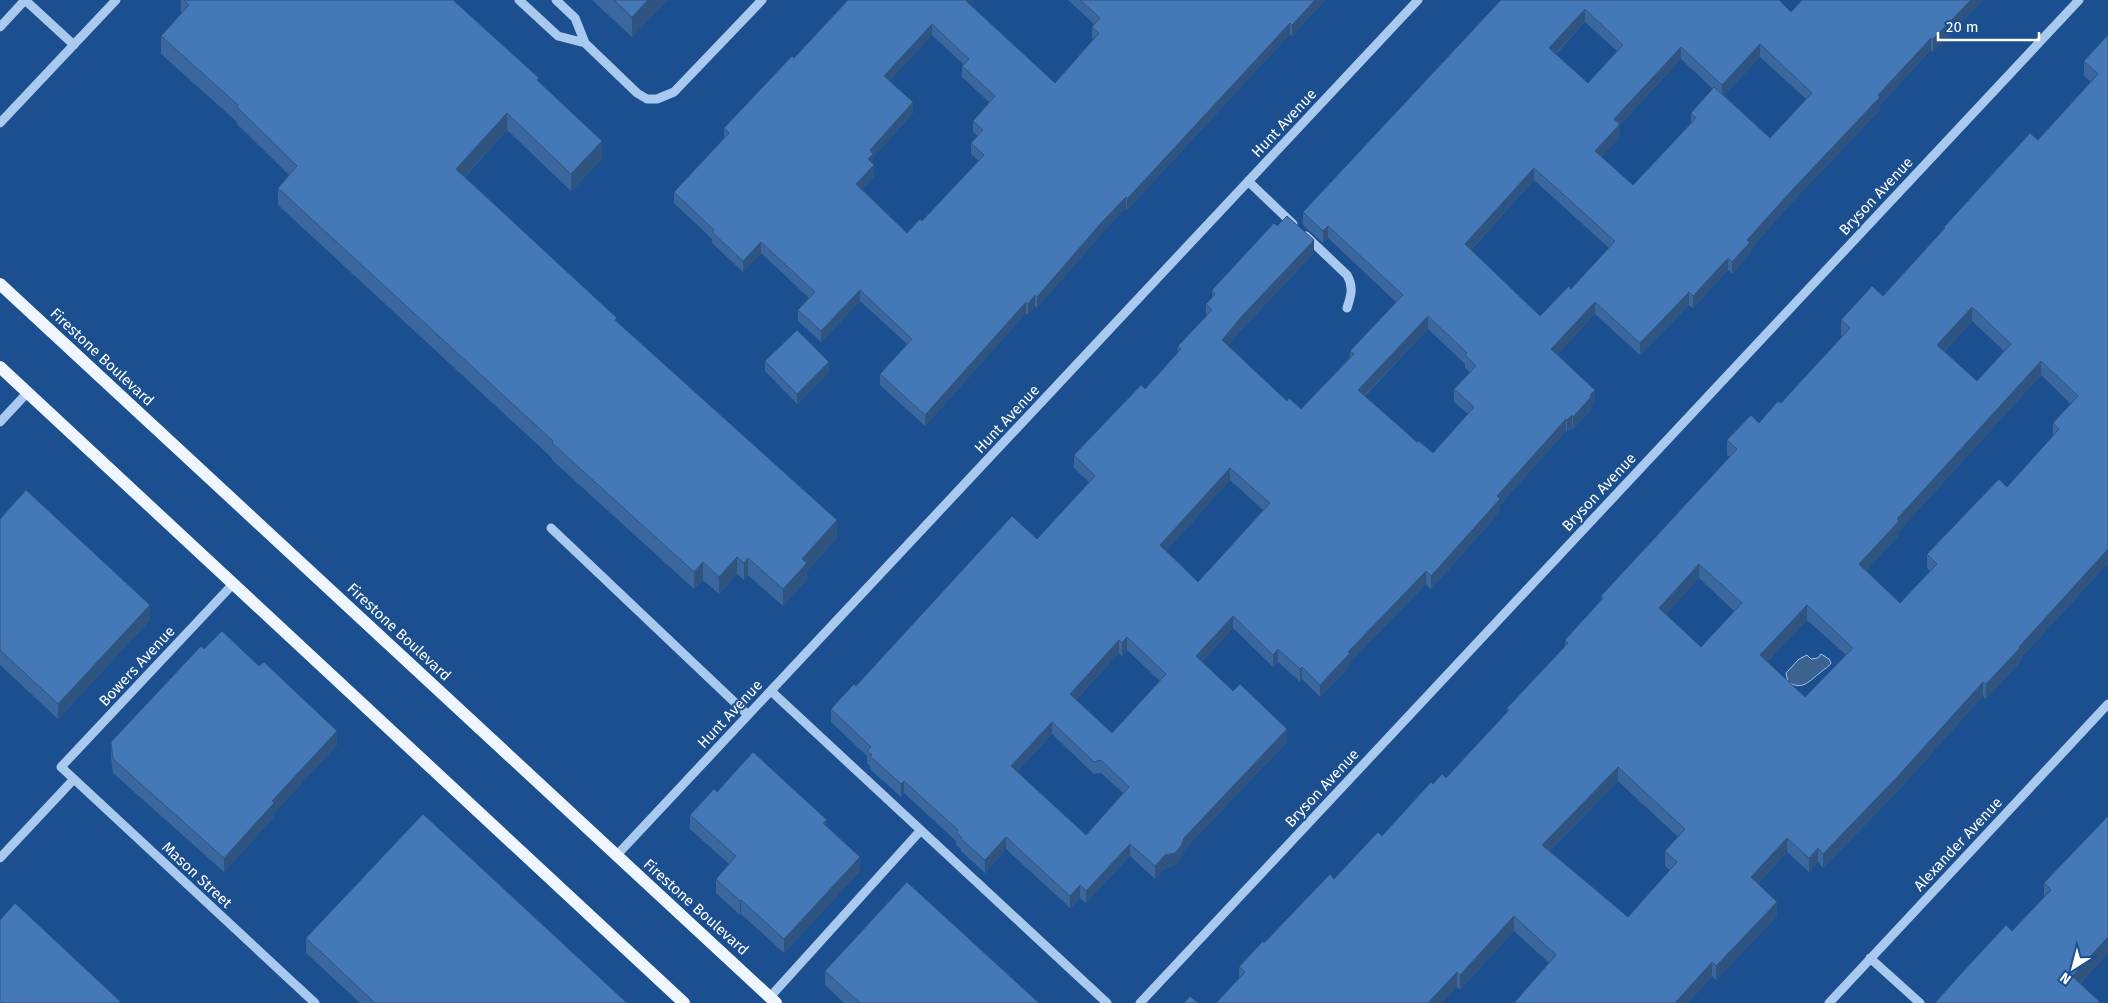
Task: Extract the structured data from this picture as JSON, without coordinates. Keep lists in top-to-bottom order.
{
  "streets": {
    "main road": ["Firestone Boulevard"],
    "street": [
      "Hunt Avenue",
      "Bryson Avenue",
      "Bowers Avenue",
      "Alexander Avenue",
      "Mason Street"
    ]
  },
  "crossings": [
    ["Hunt Avenue", "Firestone Boulevard"],
    ["Bowers Avenue", "Mason Street"]
  ],
  "scale_bar": "20 m",
  "north": "bottom left"
}
